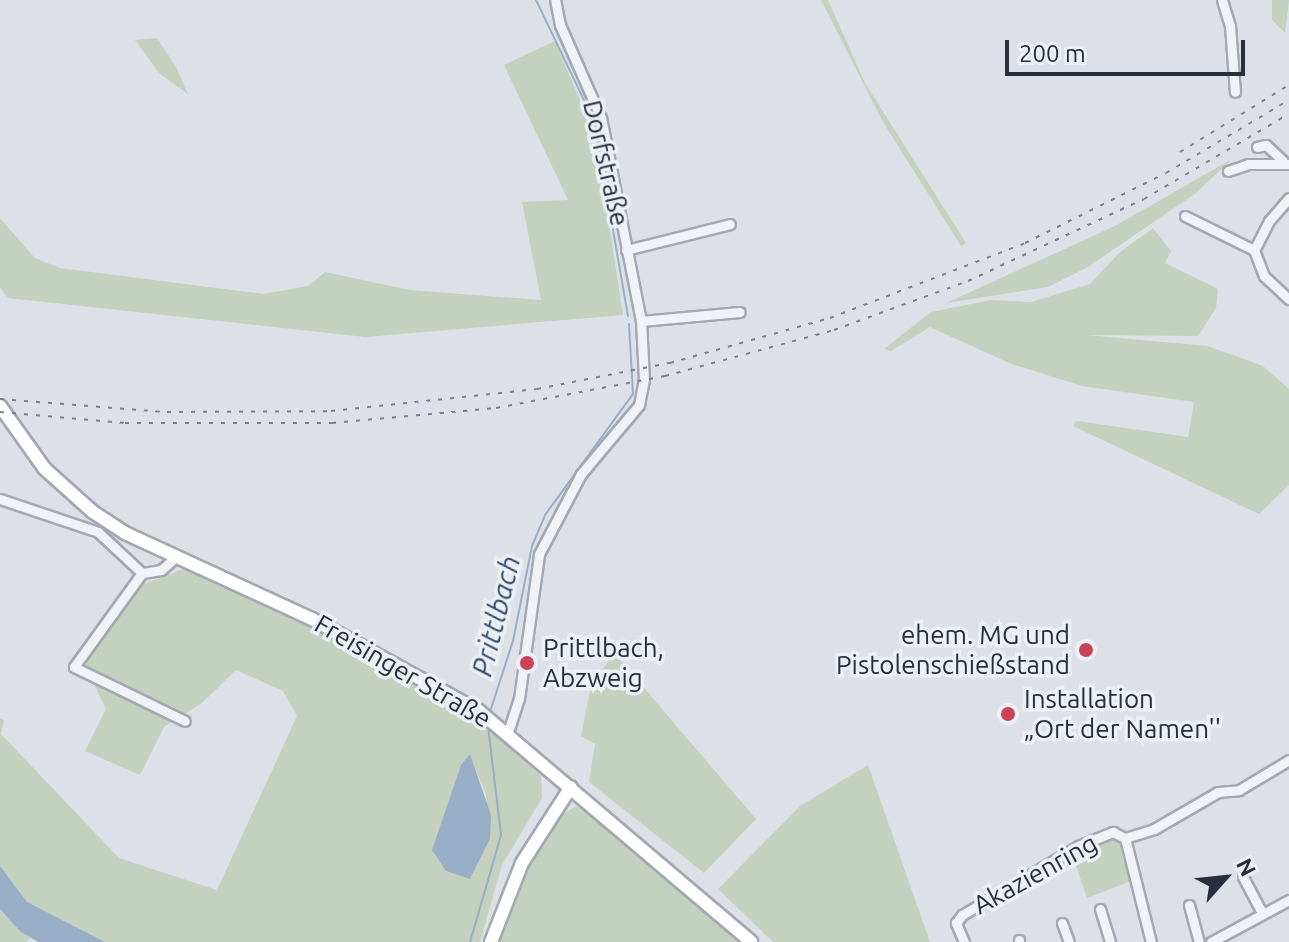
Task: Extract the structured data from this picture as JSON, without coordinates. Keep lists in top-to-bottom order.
{
  "streets": {
    "main road": ["Freisinger Straße"],
    "street": ["Dorfstraße", "Akazienring"]
  },
  "crossings": [
    ["Dorfstraße", "Freisinger Straße"]
  ],
  "water": ["Prittlbach"],
  "places": ["ehem. MG und Pistolenschießstand", "Prittlbach, Abzweig", "Installation „Ort der Namen''"],
  "scale_bar": "200 m",
  "north": "top right"
}
